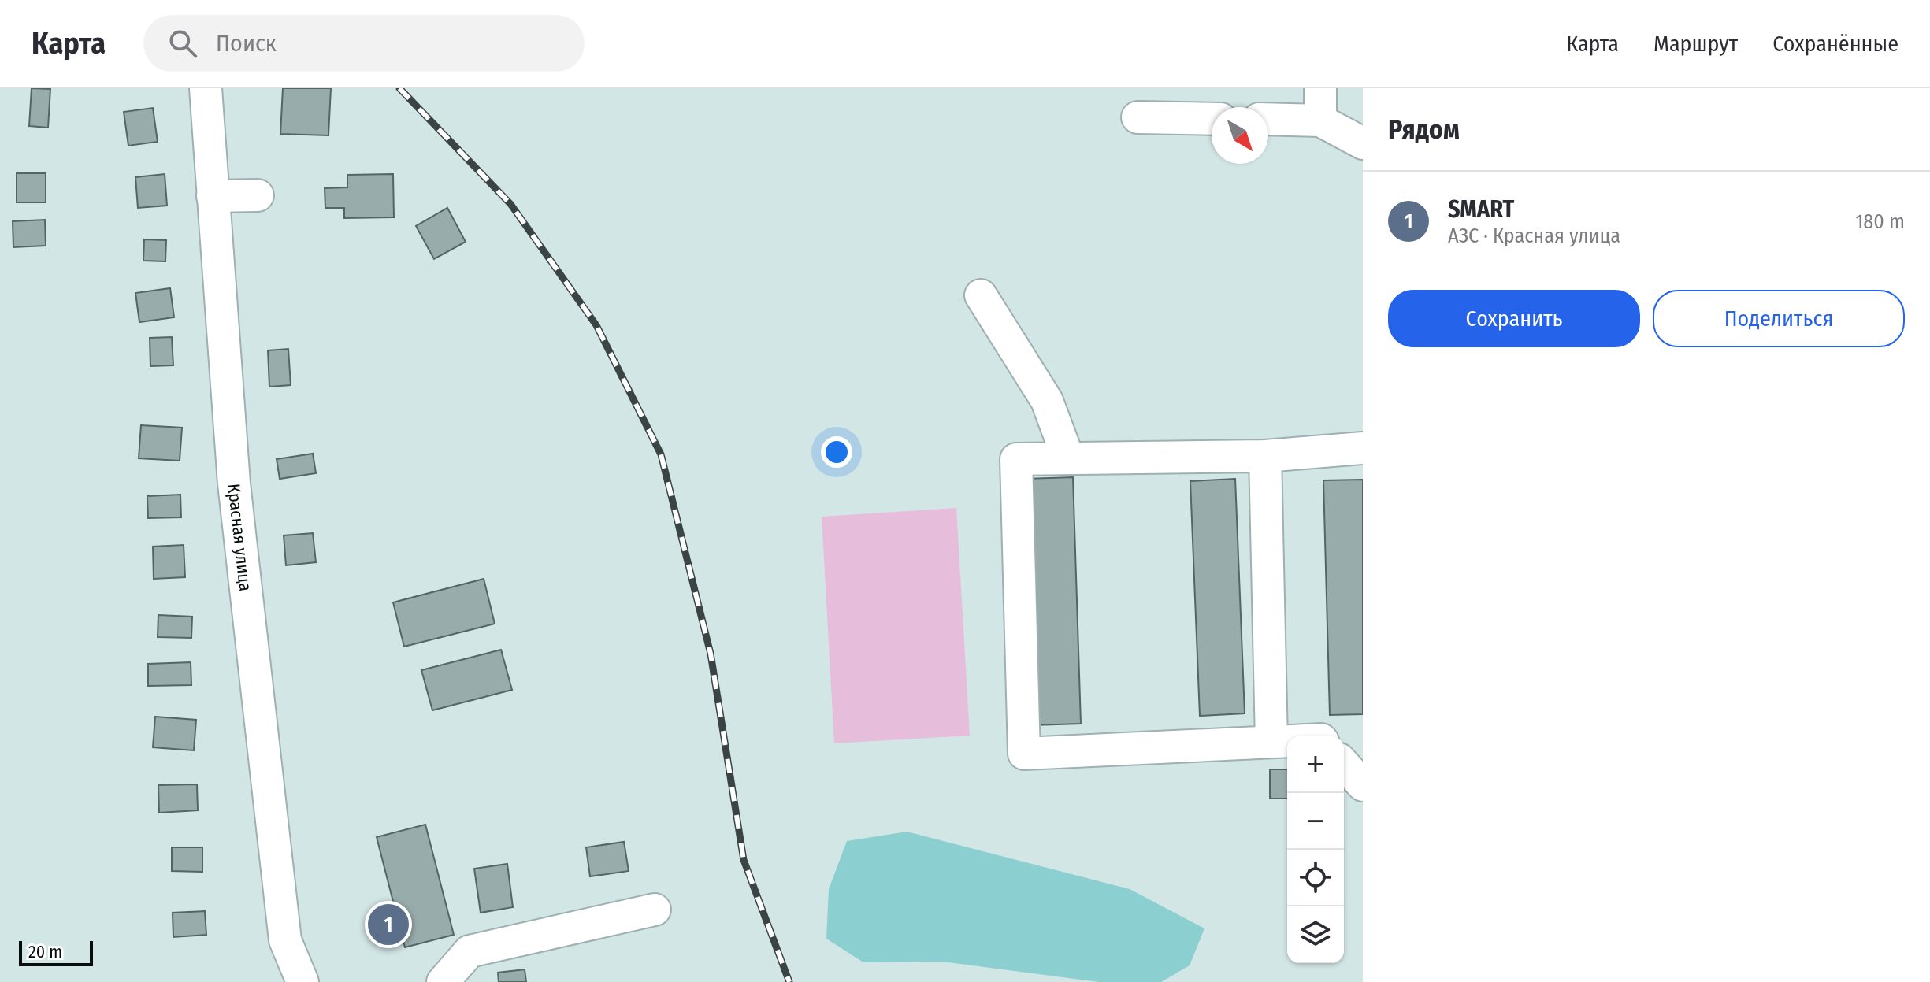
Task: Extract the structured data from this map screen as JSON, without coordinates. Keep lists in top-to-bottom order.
{
  "streets": {
    "street": ["Красная улица"]
  },
  "scale_bar": "20 m",
  "north": "bottom right",
  "page": {
    "header": "Карта",
    "search": "Поиск",
    "nav": ["Карта", "Маршрут", "Сохранённые"],
    "heading": "Рядом",
    "list": [
      {
        "mark": "1",
        "name": "SMART",
        "note": "АЗС · Красная улица",
        "value": "180 m"
      }
    ],
    "buttons": ["Сохранить", "Поделиться"],
    "map_buttons": ["+", "−"],
    "pins": "1",
    "scale": "20 m"
  }
}
